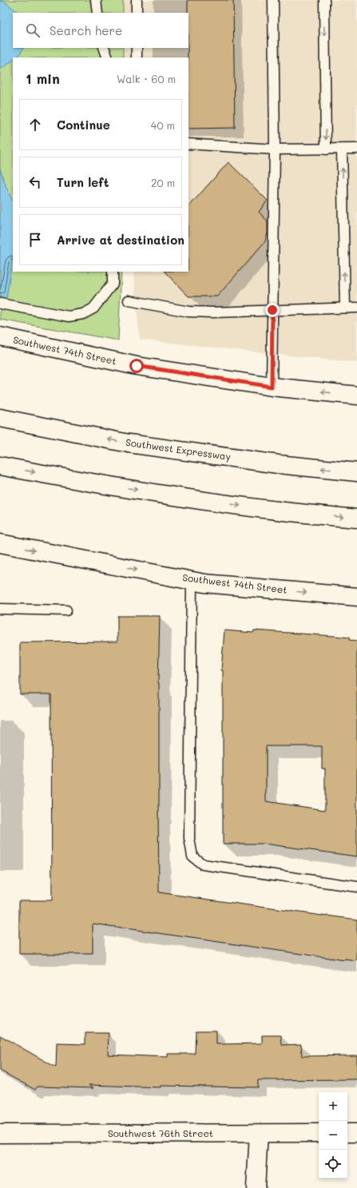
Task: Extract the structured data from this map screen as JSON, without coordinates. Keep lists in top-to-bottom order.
{
  "streets": {
    "main road": ["Southwest 74th Street", "Southwest Expressway", "Southwest 76th Street"]
  },
  "page": {
    "search": "Search here",
    "heading": ["1 min", "Walk · 60 m"],
    "list": [
      ["Continue", "40 m"],
      ["Turn left", "20 m"],
      "Arrive at destination"
    ],
    "map_buttons": ["+", "−"]
  }
}
